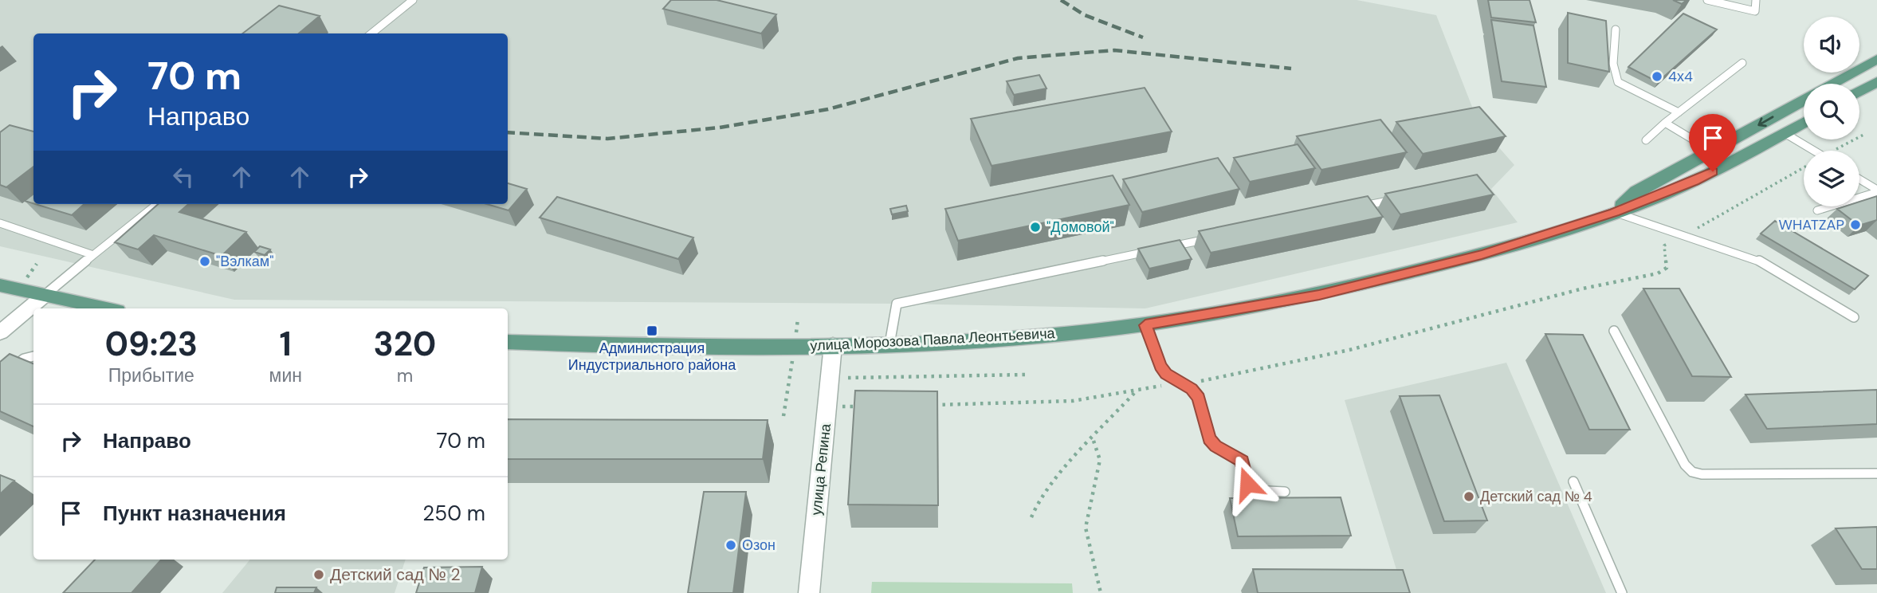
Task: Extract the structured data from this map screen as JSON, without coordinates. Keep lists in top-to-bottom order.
{
  "streets": {
    "main road": ["улица Морозова Павла Леонтьевича"],
    "street": ["улица Репина"]
  },
  "crossings": [
    ["улица Морозова Павла Леонтьевича", "улица Репина"]
  ],
  "places": {
    "other": [
      "4х4",
      "WHATZAP",
      "\"Домовой\"",
      "\"Вэлкам\"",
      "Детский сад № 4",
      "Озон",
      "Детский сад № 2"
    ],
    "transit": ["Администрация Индустриального района"]
  },
  "page": {
    "turn": ["70 m", "Направо"],
    "eta": [
      "09:23",
      "Прибытие",
      "1",
      "мин",
      "320",
      "m"
    ],
    "list": [
      {
        "name": "Направо",
        "value": "70 m"
      },
      {
        "name": "Пункт назначения",
        "value": "250 m"
      }
    ]
  }
}
